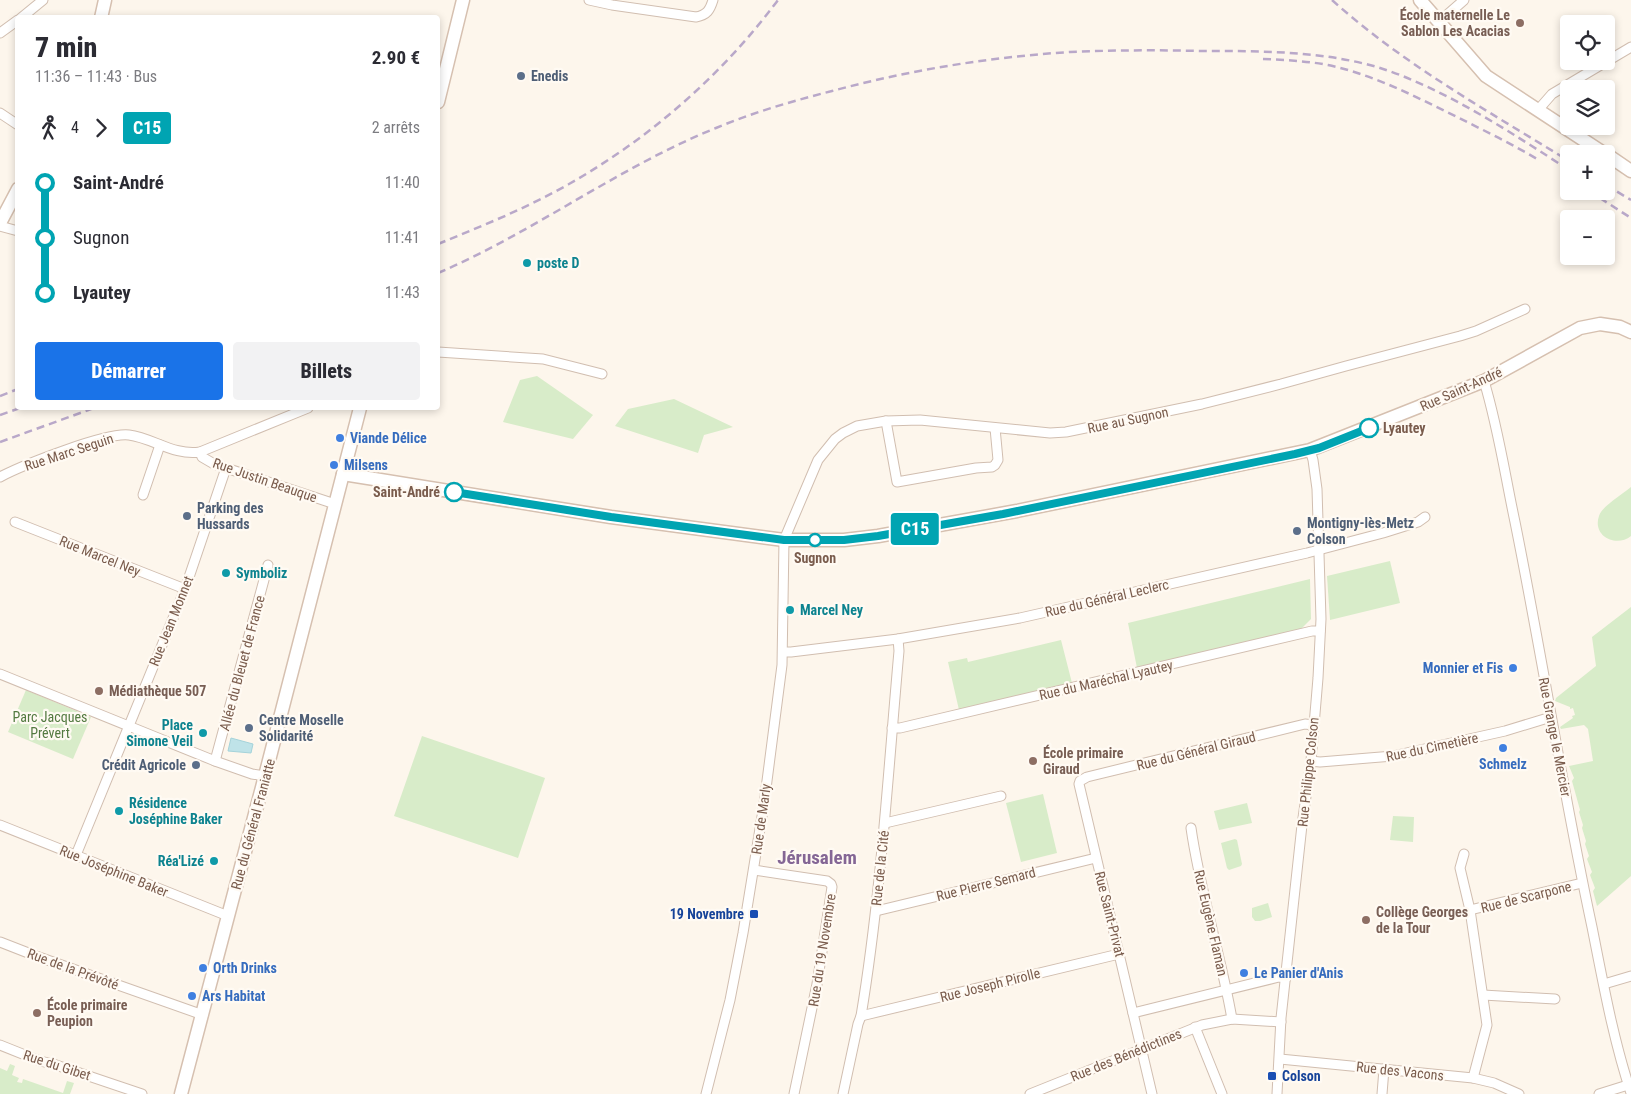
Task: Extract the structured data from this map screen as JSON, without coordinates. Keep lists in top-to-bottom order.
{
  "streets": {
    "street": [
      "Rue Saint-André",
      "Rue au Sugnon",
      "Rue Marc Seguin",
      "Rue Justin Beauque",
      "Rue Marcel Ney",
      "Rue du Général Leclerc",
      "Rue Jean Monnet",
      "Allée du Bleuet de France",
      "Rue du Maréchal Lyautey",
      "Rue Grange le Mercier",
      "Rue du Cimetière",
      "Rue du Général Giraud",
      "Rue Philippe Colson",
      "Rue de Marly",
      "Rue du Général Franiatte",
      "Rue de la Cité",
      "Rue Joséphine Baker",
      "Rue Pierre Semard",
      "Rue de Scarpone",
      "Rue Saint-Privat",
      "Rue Eugène Flaman",
      "Rue du 19 Novembre",
      "Rue de la Prévôté",
      "Rue Joseph Pirolle",
      "Rue des Bénédictines",
      "Rue du Gibet",
      "Rue des Vacons"
    ]
  },
  "crossings": [
    ["Rue Saint-André", "Rue au Sugnon"],
    ["Rue Saint-André", "Rue Grange le Mercier"],
    ["Rue Saint-André", "Rue Philippe Colson"],
    ["Rue Saint-André", "Rue de Marly"],
    ["Rue Saint-André", "Rue du Général Franiatte"],
    ["Rue au Sugnon", "Rue de Marly"],
    ["Rue Marc Seguin", "Rue Justin Beauque"],
    ["Rue Justin Beauque", "Rue Jean Monnet"],
    ["Rue Justin Beauque", "Rue du Général Franiatte"],
    ["Rue Marcel Ney", "Rue Jean Monnet"],
    ["Rue du Général Leclerc", "Rue Philippe Colson"],
    ["Rue du Général Leclerc", "Rue de Marly"],
    ["Rue du Général Leclerc", "Rue de la Cité"],
    ["Rue Jean Monnet", "Rue Joséphine Baker"],
    ["Rue du Maréchal Lyautey", "Rue Philippe Colson"],
    ["Rue du Maréchal Lyautey", "Rue de la Cité"],
    ["Rue Grange le Mercier", "Rue du Cimetière"],
    ["Rue Grange le Mercier", "Rue de Scarpone"],
    ["Rue du Cimetière", "Rue Philippe Colson"],
    ["Rue du Général Giraud", "Rue Philippe Colson"],
    ["Rue du Général Giraud", "Rue Saint-Privat"],
    ["Rue Philippe Colson", "Rue des Bénédictines"],
    ["Rue Philippe Colson", "Rue des Vacons"],
    ["Rue de Marly", "Rue du 19 Novembre"],
    ["Rue du Général Franiatte", "Rue Joséphine Baker"],
    ["Rue du Général Franiatte", "Rue de la Prévôté"],
    ["Rue de la Cité", "Rue Pierre Semard"],
    ["Rue de la Cité", "Rue Joseph Pirolle"],
    ["Rue Pierre Semard", "Rue Saint-Privat"],
    ["Rue Saint-Privat", "Rue Joseph Pirolle"],
    ["Rue Saint-Privat", "Rue des Bénédictines"],
    ["Rue Eugène Flaman", "Rue des Bénédictines"]
  ],
  "districts": ["Jérusalem"],
  "parks": ["Parc Jacques Prévert"],
  "places": {
    "other": [
      "École maternelle Le Sablon Les Acacias",
      "Enedis",
      "poste D",
      "Lyautey",
      "Viande Délice",
      "Milsens",
      "Saint-André",
      "Parking des Hussards",
      "Montigny-lès-Metz Colson",
      "Sugnon",
      "Symboliz",
      "Marcel Ney",
      "Monnier et Fis",
      "Médiathèque 507",
      "Centre Moselle Solidarité",
      "Place Simone Veil",
      "Schmelz",
      "École primaire Giraud",
      "Crédit Agricole",
      "Résidence Joséphine Baker",
      "Réa'Lizé",
      "Collège Georges de la Tour",
      "Orth Drinks",
      "Le Panier d'Anis",
      "Ars Habitat",
      "École primaire Peupion"
    ],
    "transit": ["19 Novembre", "Colson"]
  },
  "lines": ["bus line C15"],
  "page": {
    "on_map": "C15",
    "map_buttons": ["+", "−"],
    "heading": ["7 min", "11:36 – 11:43 · Bus", "2.90 €"],
    "legs": ["4", "C15", "2 arrêts"],
    "list": [
      {
        "name": "Saint-André",
        "value": "11:40"
      },
      {
        "name": "Sugnon",
        "value": "11:41"
      },
      {
        "name": "Lyautey",
        "value": "11:43"
      }
    ],
    "buttons": ["Démarrer", "Billets"]
  }
}
